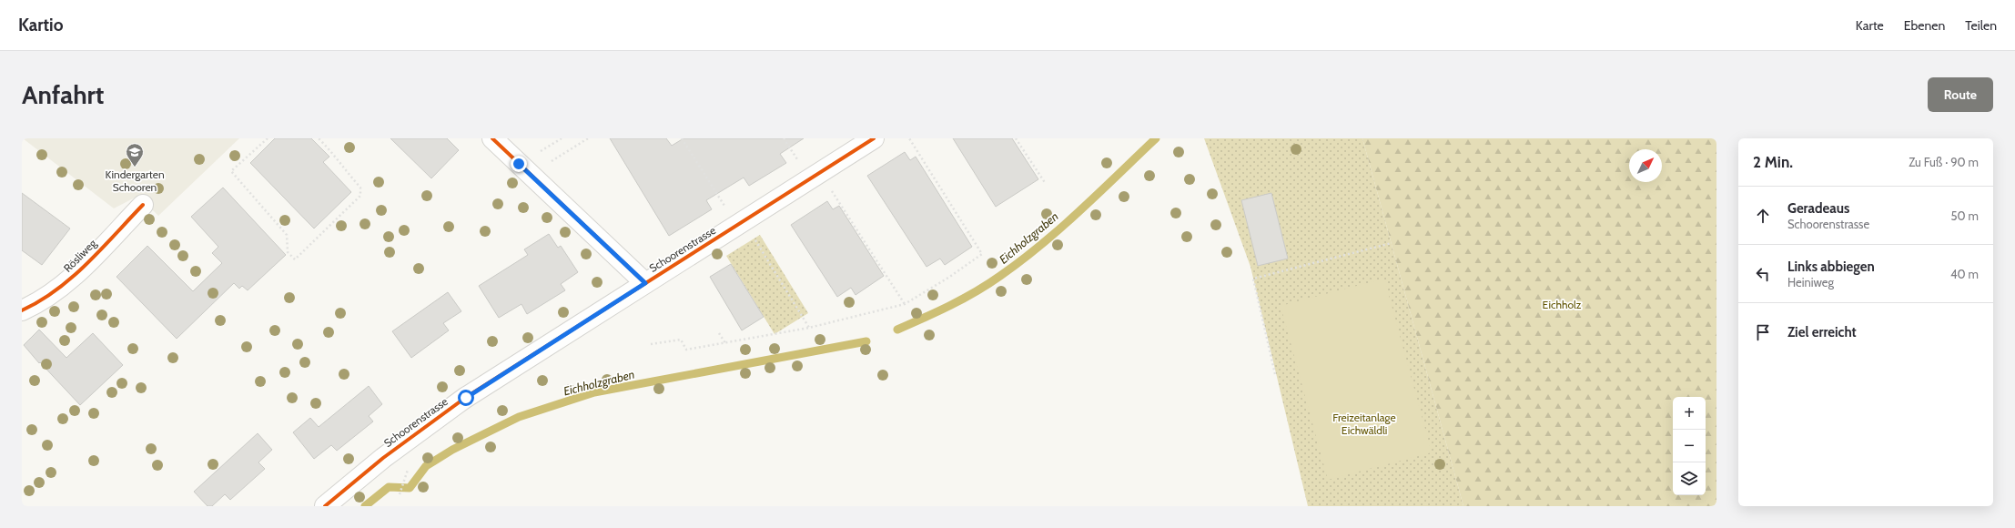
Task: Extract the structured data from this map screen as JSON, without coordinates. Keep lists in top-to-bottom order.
{
  "streets": {
    "street": ["Schoorenstrasse", "Rösliweg"]
  },
  "water": ["Eichholzgraben"],
  "parks": ["Eichholz", "Freizeitanlage Eichwäldli"],
  "places": {
    "school or university": ["Kindergarten Schooren"]
  },
  "north": "top right",
  "page": {
    "header": "Kartio",
    "nav": ["Karte", "Ebenen", "Teilen"],
    "buttons": "Route",
    "title": "Anfahrt",
    "heading": ["2 Min.", "Zu Fuß · 90 m"],
    "list": [
      ["Geradeaus", "Schoorenstrasse", "50 m"],
      ["Links abbiegen", "Heiniweg", "40 m"],
      "Ziel erreicht"
    ],
    "map_buttons": ["+", "−"]
  }
}
